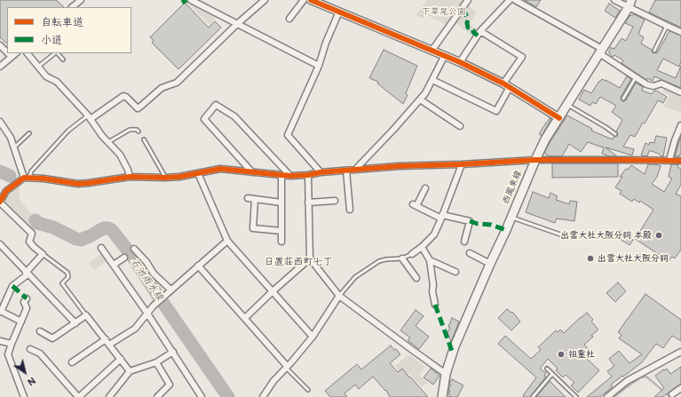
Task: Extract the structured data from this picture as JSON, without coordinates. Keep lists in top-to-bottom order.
{
  "streets": {
    "main road": ["西鳳東線"]
  },
  "districts": ["日置荘西町七丁"],
  "water": ["石池雨水線"],
  "parks": ["下草尾公園"],
  "places": ["出雲大社大阪分祠 本殿", "出雲大社大阪分祠", "祖霊社"],
  "legend": ["自転車道", "小道"],
  "north": "bottom right"
}
